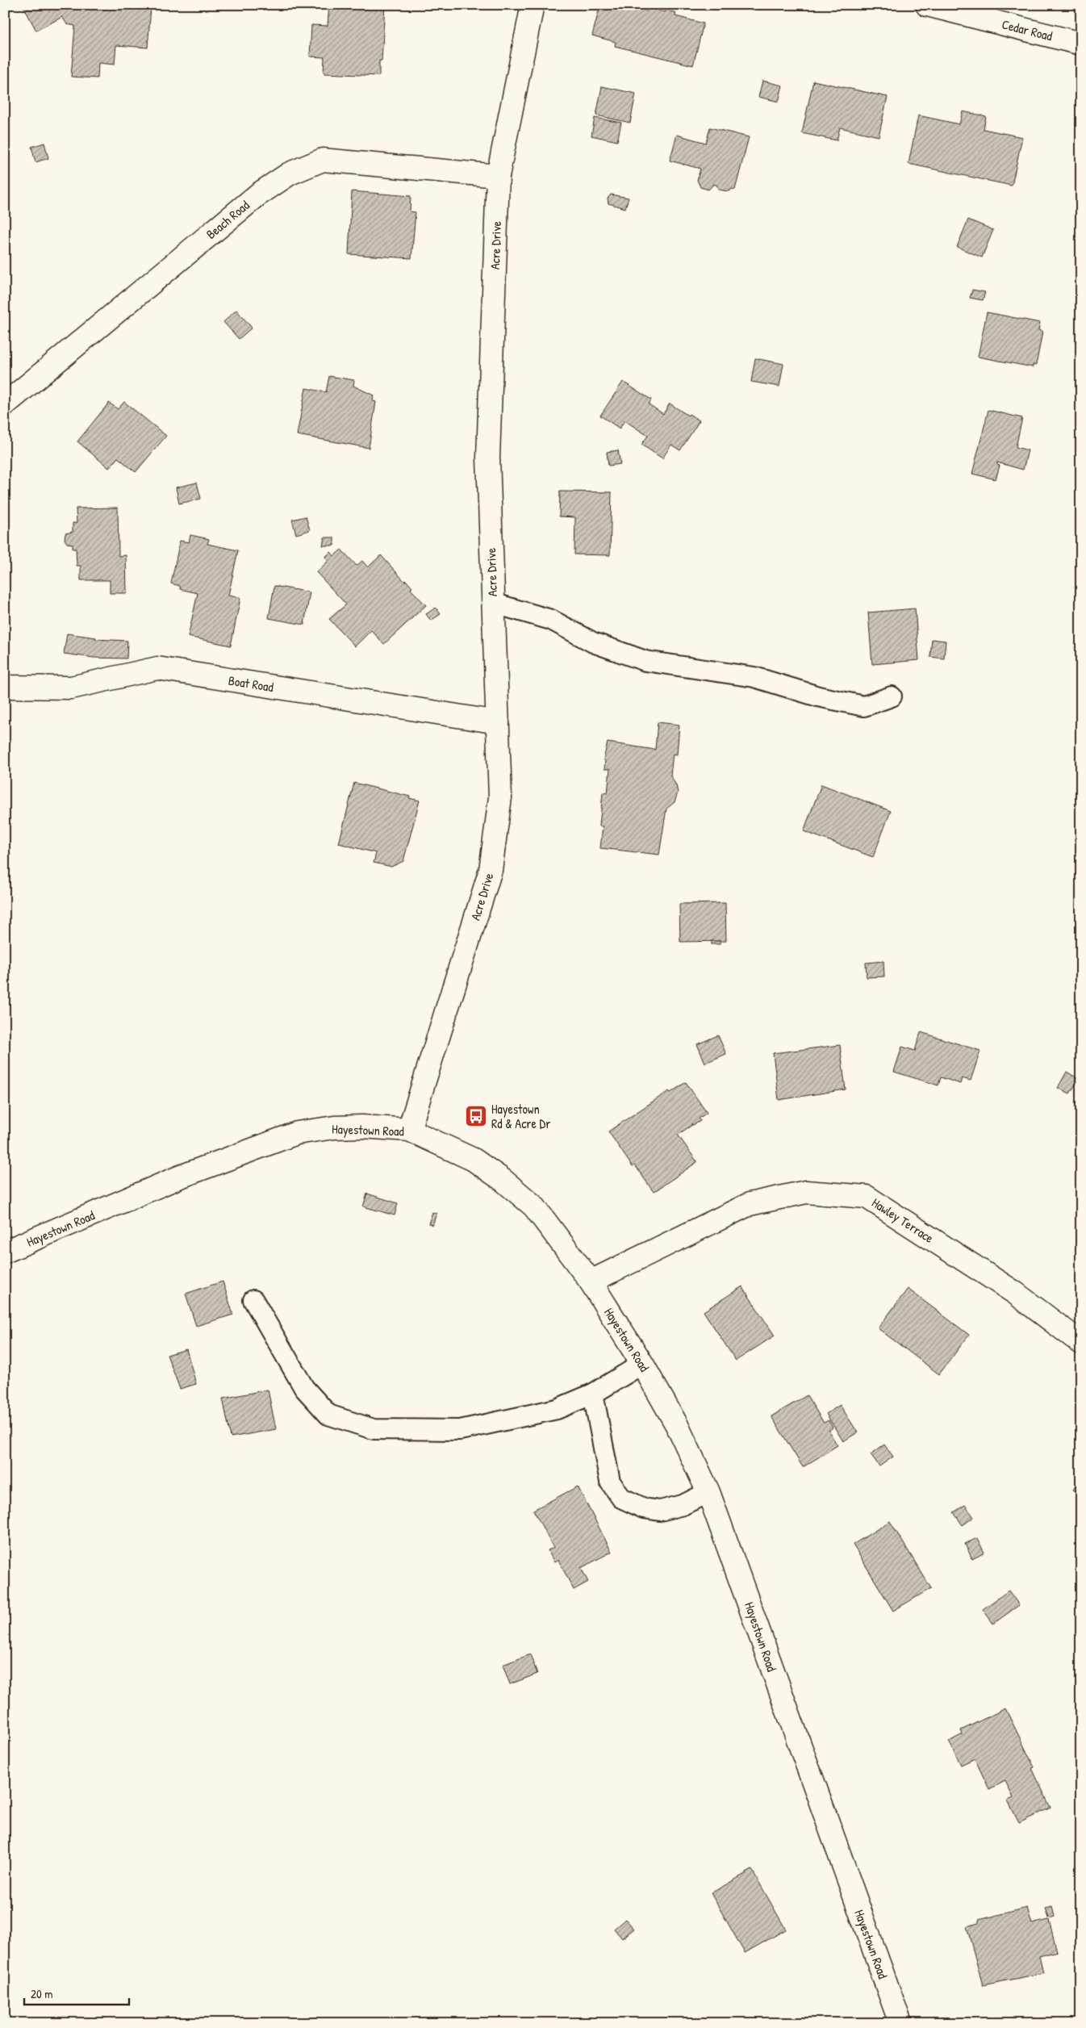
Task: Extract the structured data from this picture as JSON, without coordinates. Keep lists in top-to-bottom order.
{
  "streets": {
    "street": [
      "Cedar Road",
      "Beach Road",
      "Acre Drive",
      "Boat Road",
      "Hayestown Road",
      "Hawley Terrace"
    ]
  },
  "crossings": [
    ["Beach Road", "Acre Drive"],
    ["Acre Drive", "Boat Road"],
    ["Acre Drive", "Hayestown Road"],
    ["Hayestown Road", "Hawley Terrace"]
  ],
  "places": {
    "bus stop": ["Hayestown Rd & Acre Dr"]
  },
  "scale_bar": "20 m"
}
